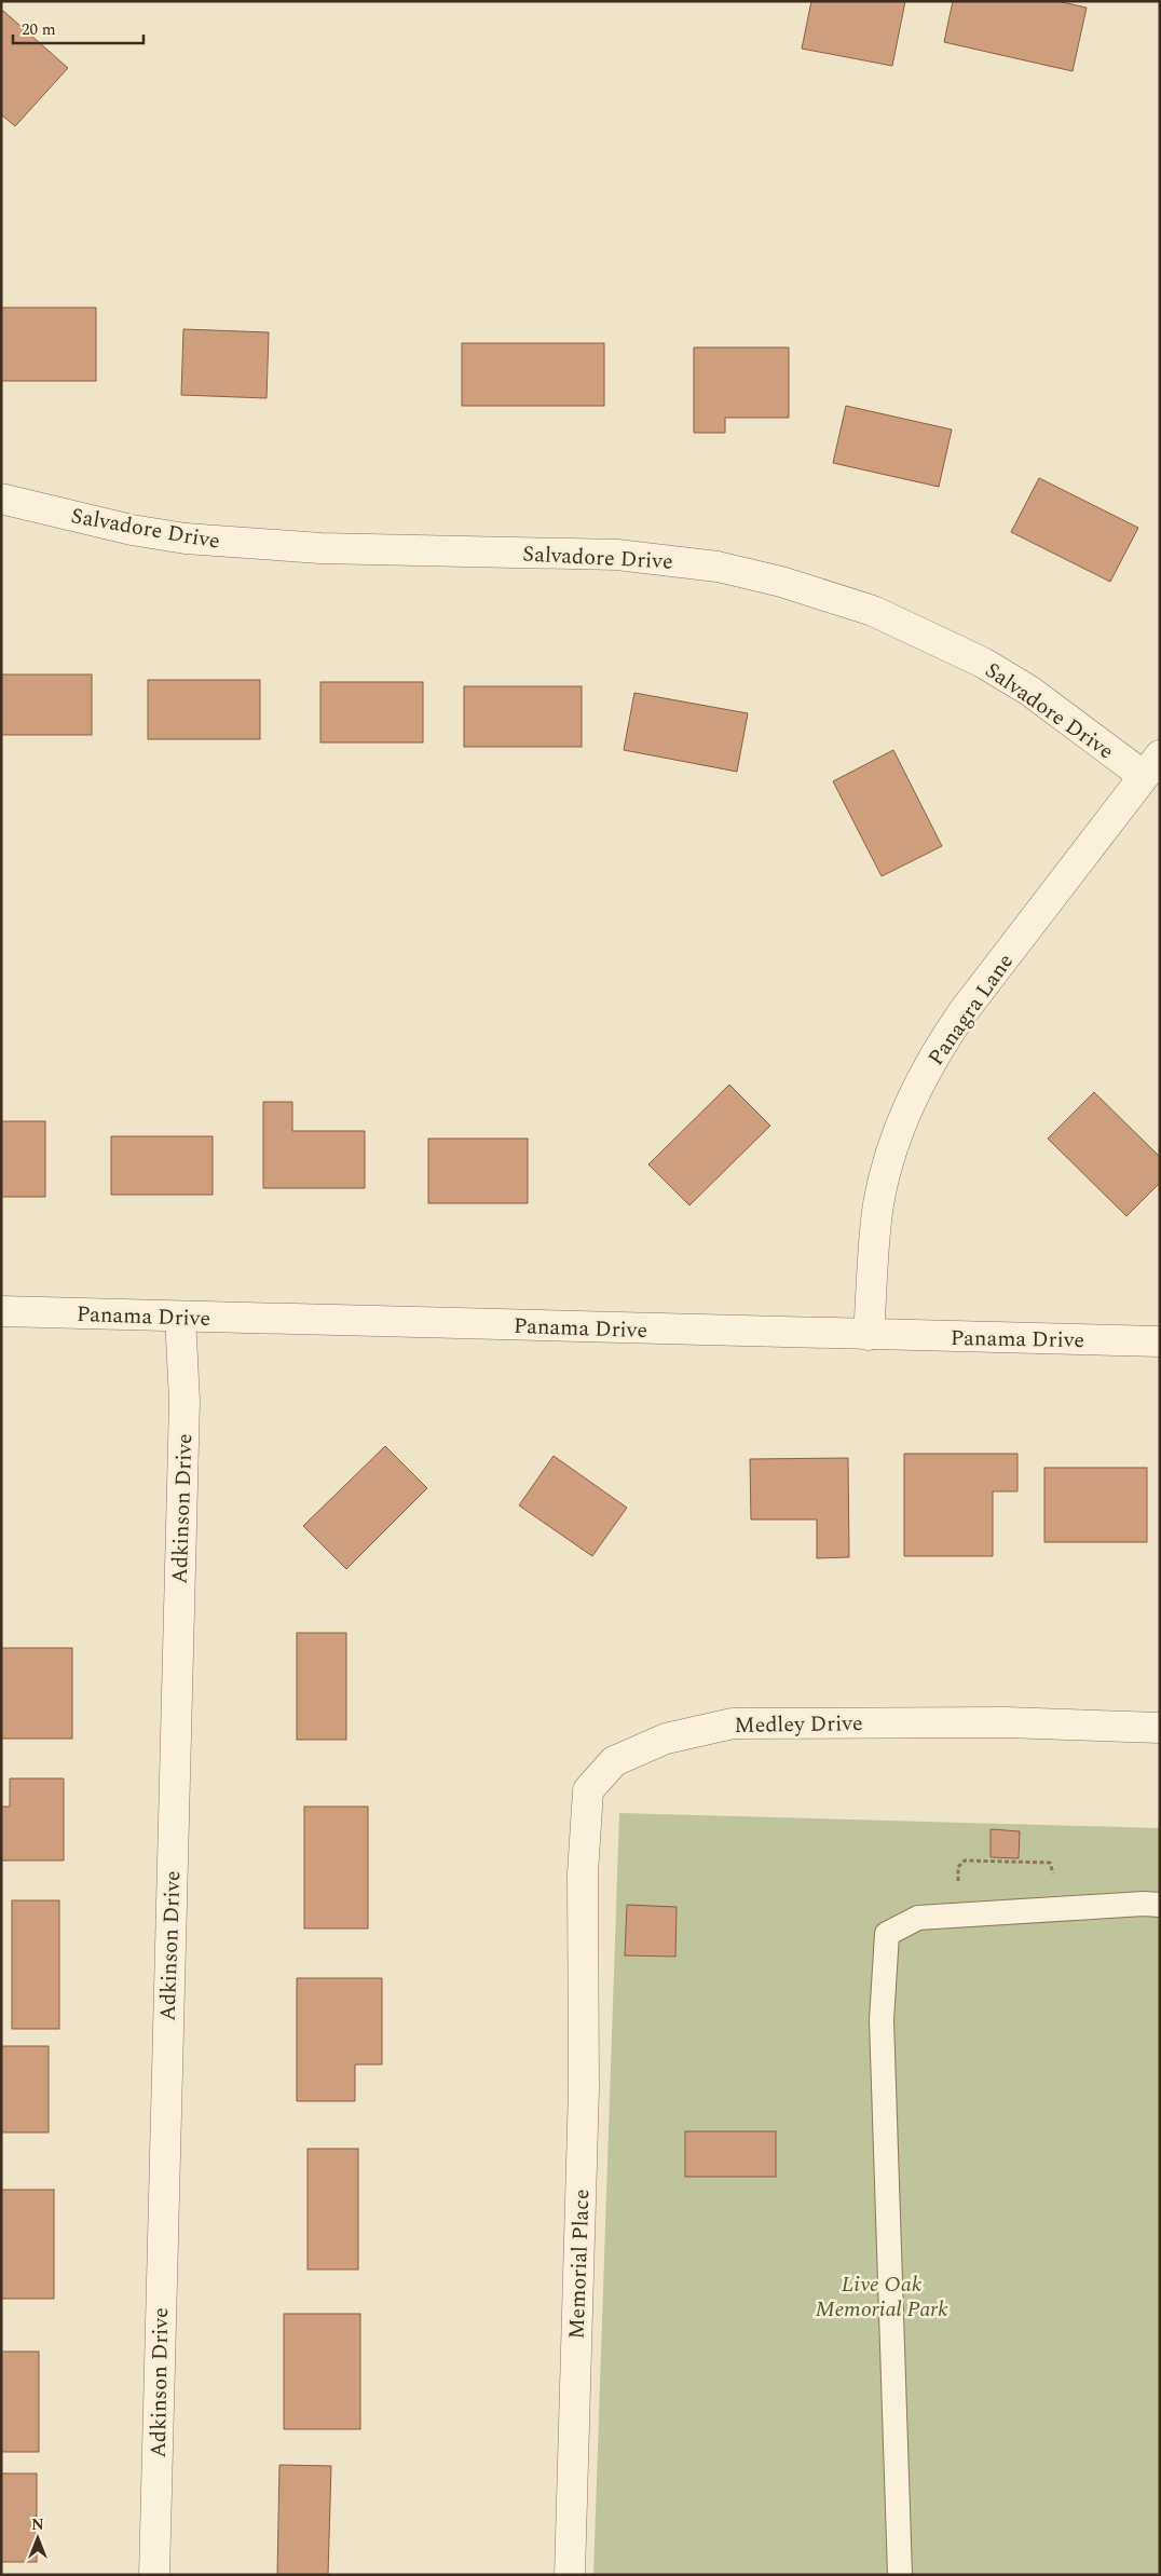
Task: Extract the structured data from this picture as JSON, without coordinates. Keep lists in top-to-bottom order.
{
  "streets": {
    "street": [
      "Salvadore Drive",
      "Panagra Lane",
      "Panama Drive",
      "Adkinson Drive",
      "Medley Drive",
      "Memorial Place"
    ]
  },
  "crossings": [
    ["Salvadore Drive", "Panagra Lane"],
    ["Panagra Lane", "Panama Drive"],
    ["Panama Drive", "Adkinson Drive"],
    ["Medley Drive", "Memorial Place"]
  ],
  "parks": ["Live Oak Memorial Park"],
  "scale_bar": "20 m",
  "north": "top"
}
